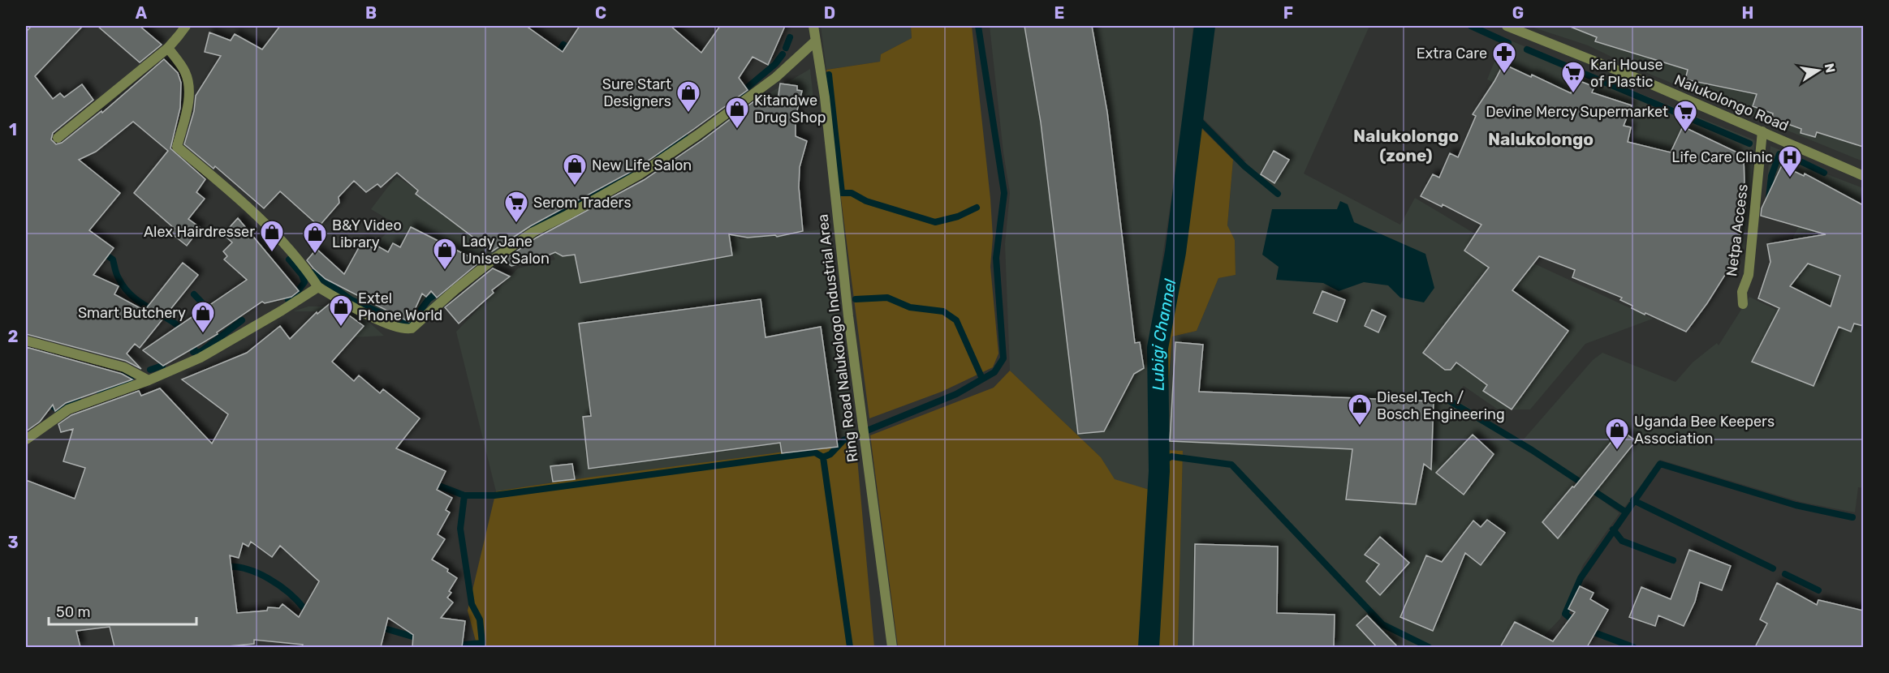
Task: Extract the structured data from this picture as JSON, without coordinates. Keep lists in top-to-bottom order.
{
  "streets": {
    "street": ["Nalukolongo Road", "Netpa Access", "Ring Road Nalukologo Industrial Area"]
  },
  "crossings": [
    ["Nalukolongo Road", "Netpa Access"]
  ],
  "districts": ["Nalukolongo (zone)", "Nalukolongo"],
  "water": ["Lubigi Channel"],
  "places": {
    "pharmacy": ["Extra Care"],
    "supermarket": ["Kari House of Plastic", "Devine Mercy Supermarket", "Serom Traders"],
    "shop": [
      "Sure Start Designers",
      "Kitandwe Drug Shop",
      "New Life Salon",
      "Alex Hairdresser",
      "B&Y Video Library",
      "Lady Jane Unisex Salon",
      "Extel Phone World",
      "Smart Butchery",
      "Diesel Tech / Bosch Engineering",
      "Uganda Bee Keepers Association"
    ],
    "hospital": ["Life Care Clinic"]
  },
  "scale_bar": "50 m",
  "north": "right",
  "grid": {
    "columns": [
      "A",
      "B",
      "C",
      "D",
      "E",
      "F",
      "G",
      "H"
    ],
    "rows": ["1", "2", "3"]
  }
}
